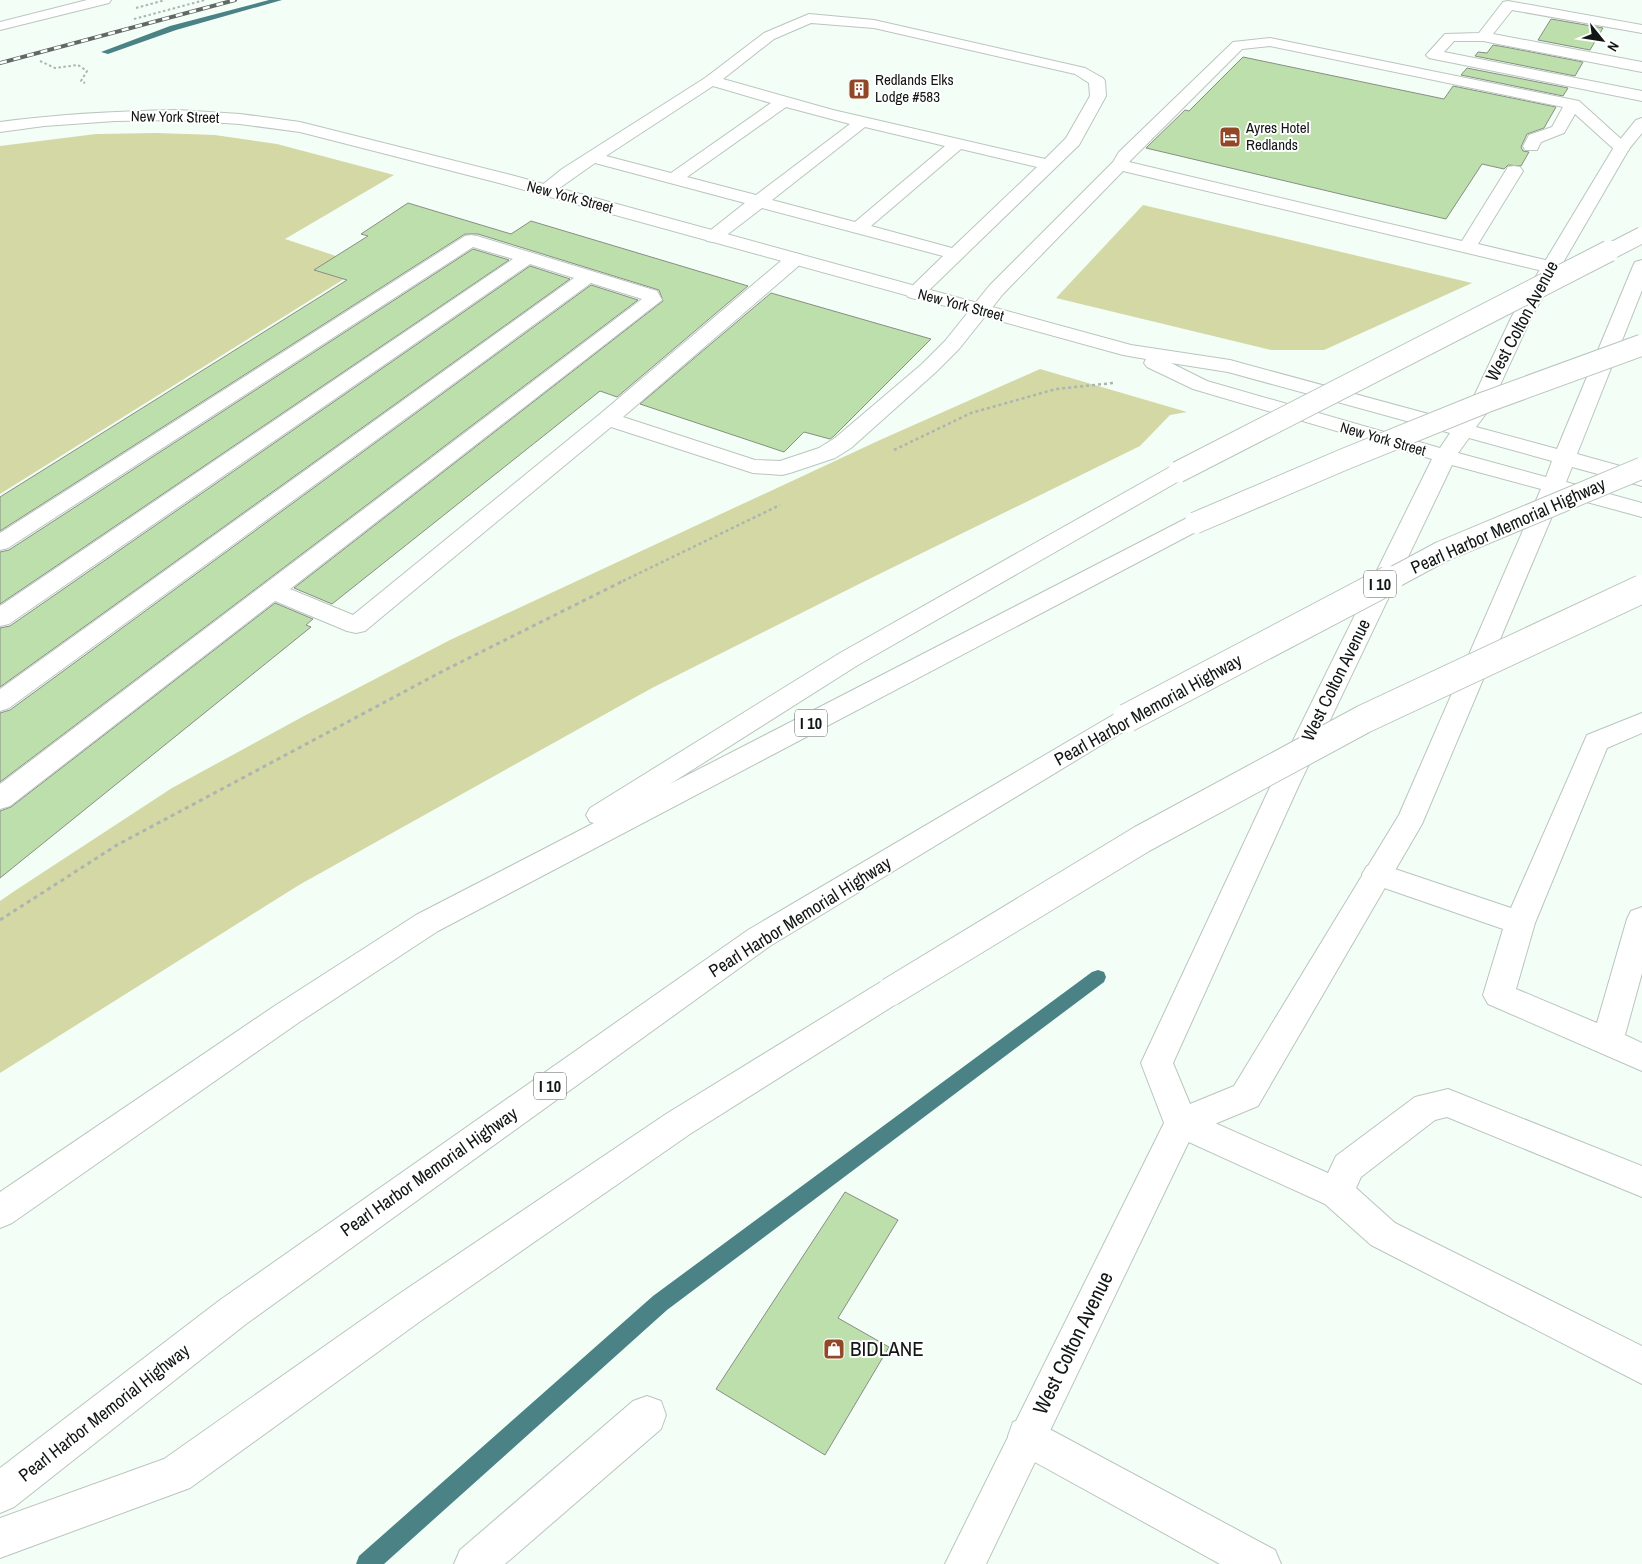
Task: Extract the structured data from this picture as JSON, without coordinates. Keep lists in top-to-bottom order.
{
  "streets": {
    "main road": [
      "New York Street",
      "West Colton Avenue",
      "Pearl Harbor Memorial Highway",
      "I 10"
    ]
  },
  "crossings": [
    ["New York Street", "West Colton Avenue"]
  ],
  "places": {
    "building": ["Redlands Elks Lodge #583"],
    "hotel": ["Ayres Hotel Redlands"],
    "shop": ["BIDLANE"]
  },
  "north": "bottom right"
}
